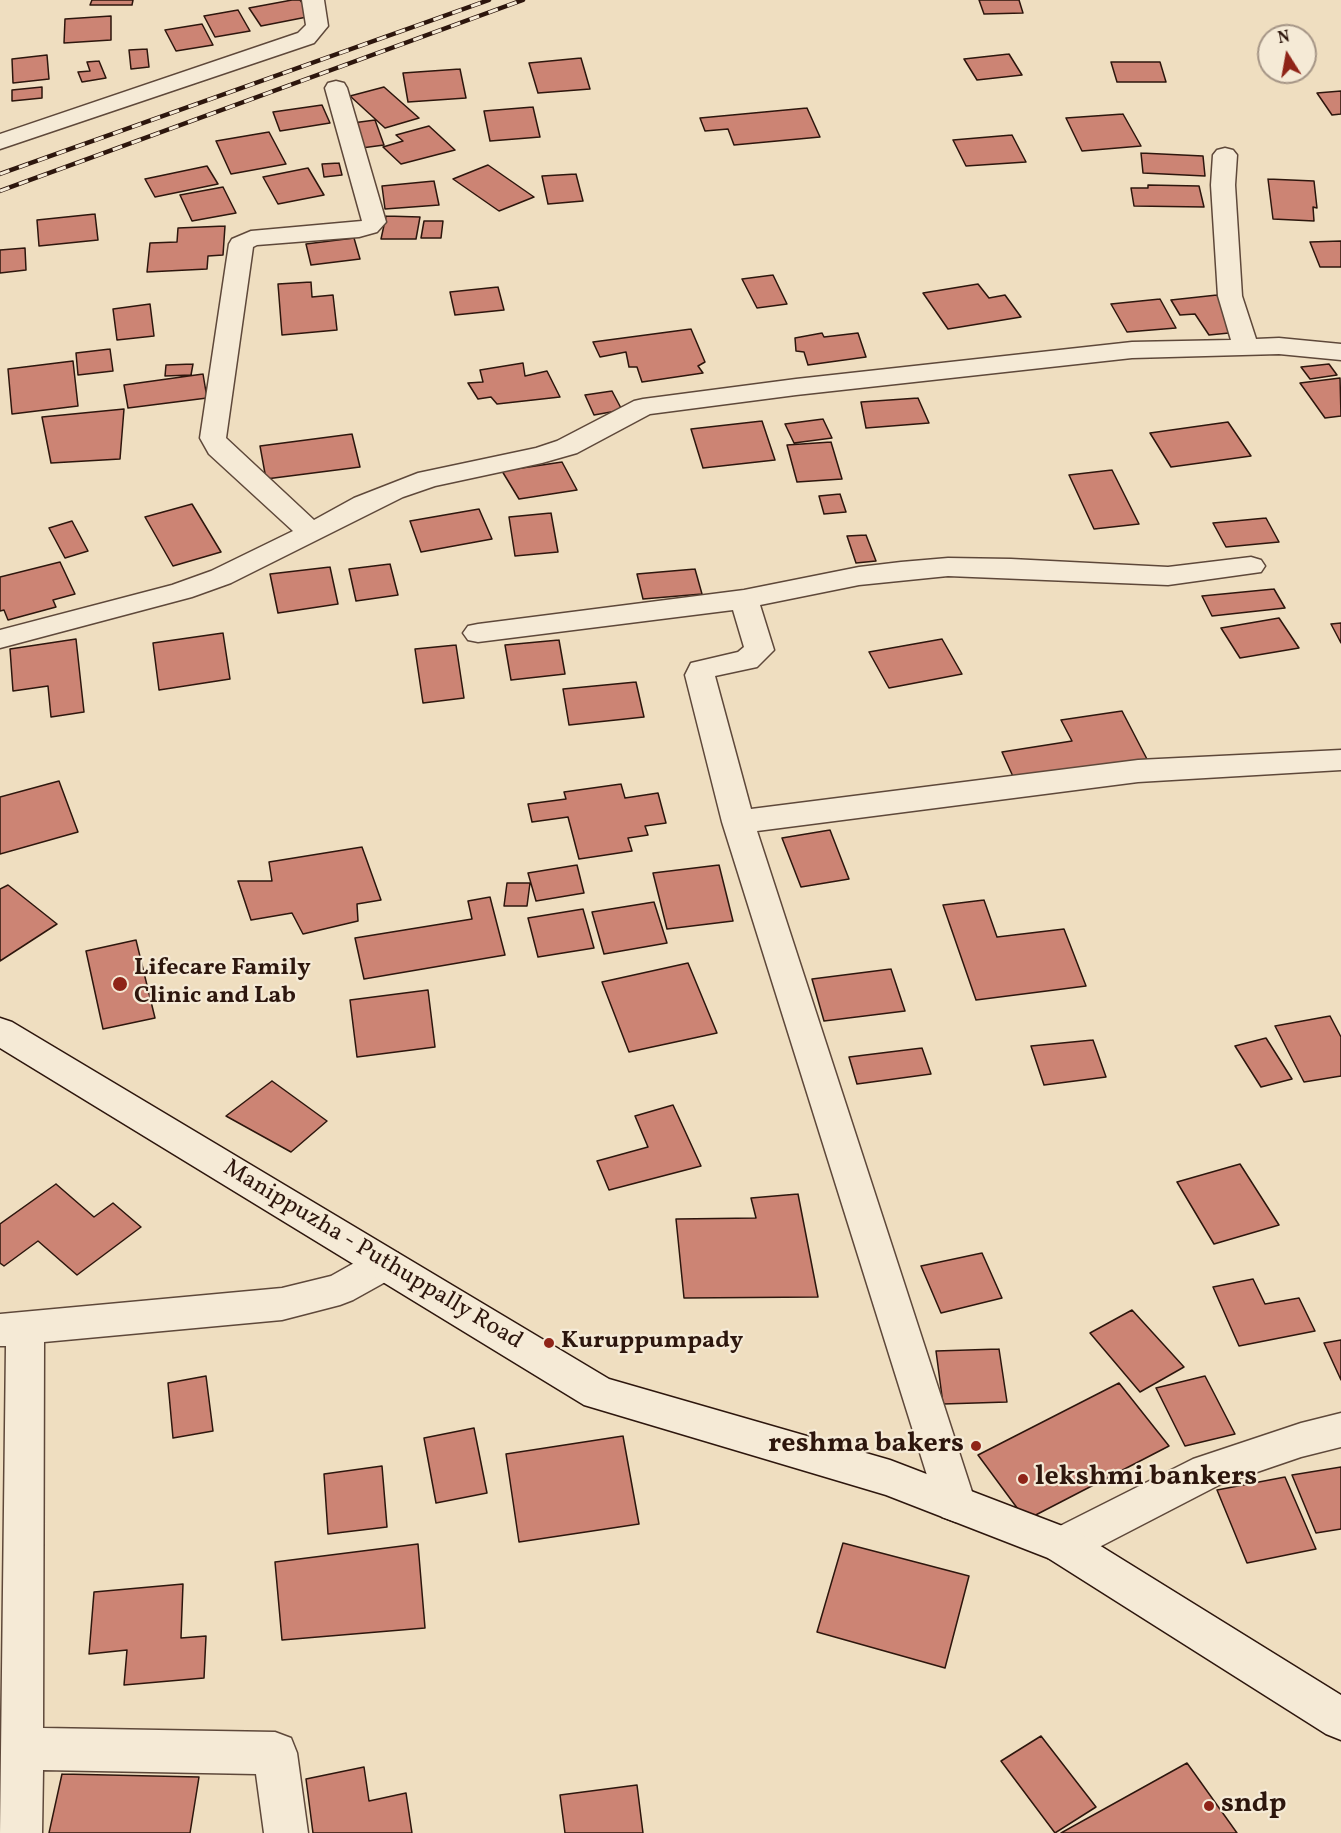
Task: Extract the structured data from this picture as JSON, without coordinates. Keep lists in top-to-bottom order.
{
  "streets": {
    "street": ["Manippuzha - Puthuppally Road"]
  },
  "places": [
    "Lifecare Family Clinic and Lab",
    "Kuruppumpady",
    "reshma bakers",
    "lekshmi bankers",
    "sndp"
  ],
  "north": "top"
}
